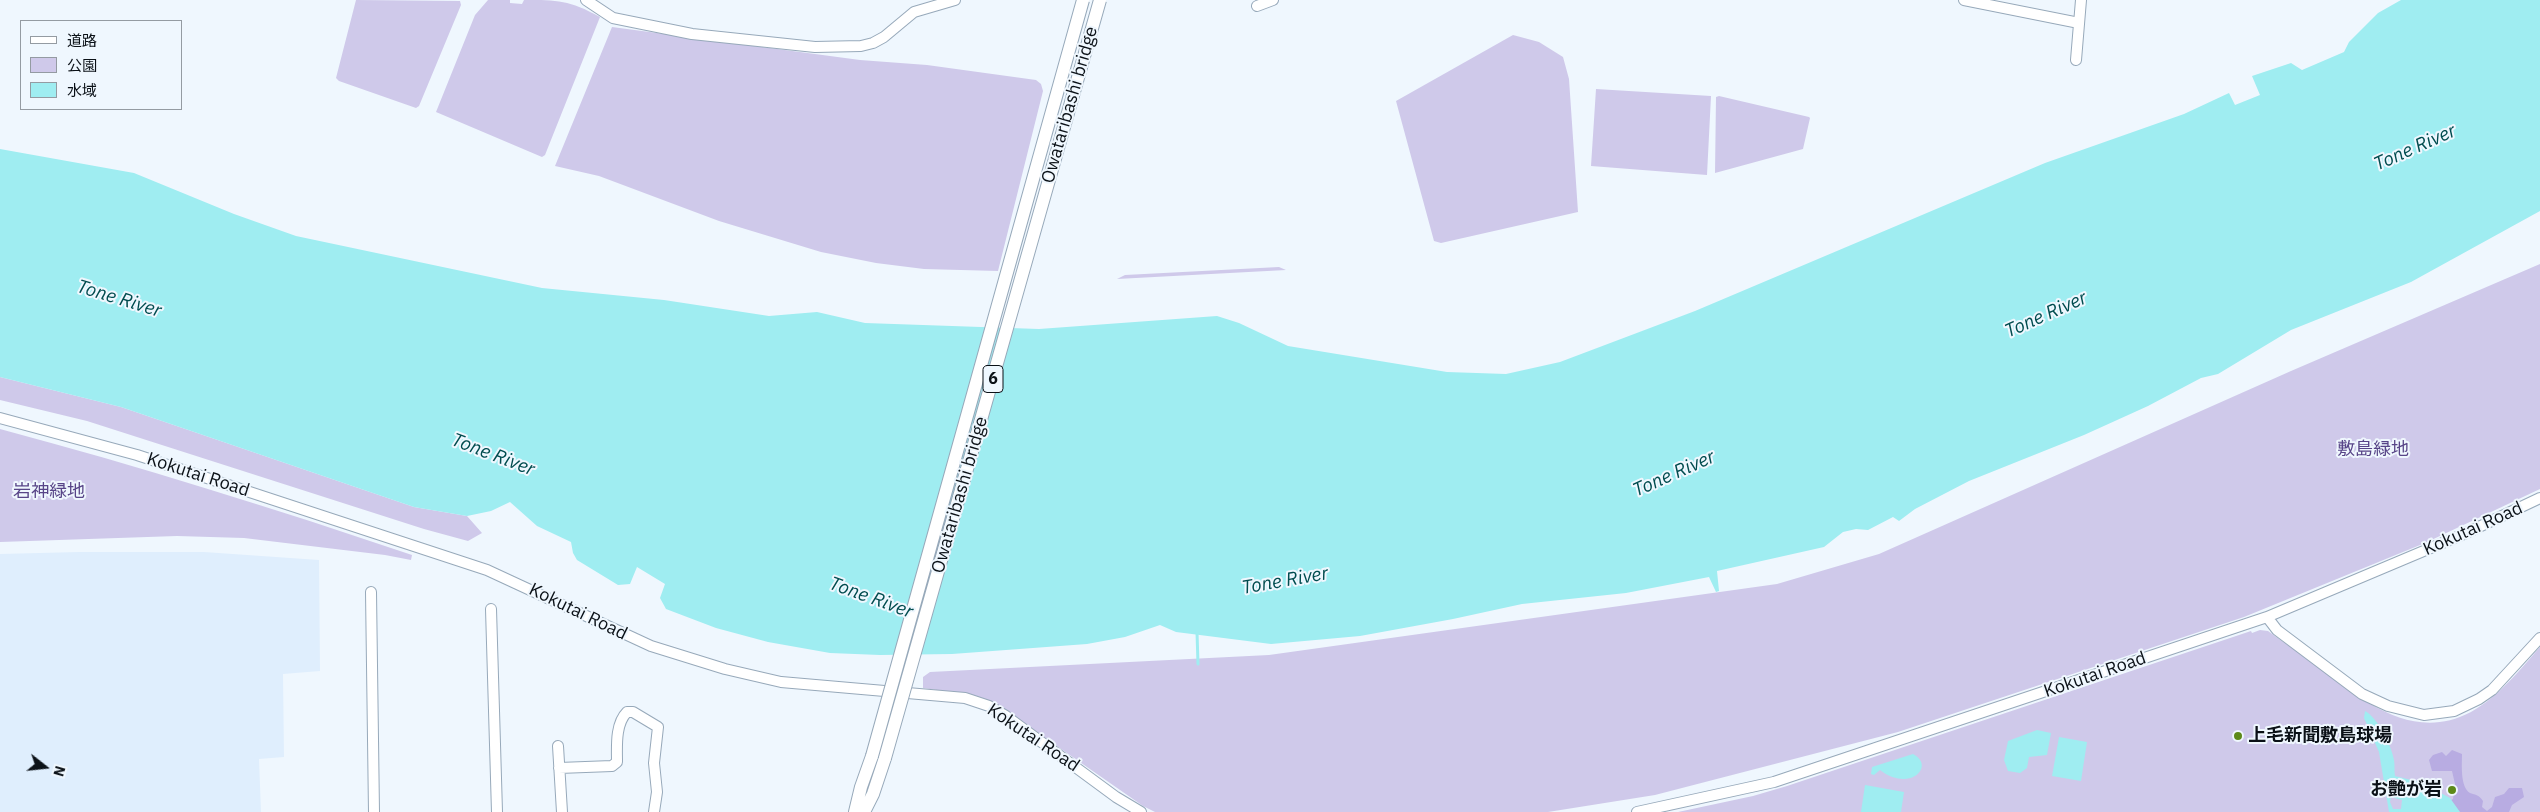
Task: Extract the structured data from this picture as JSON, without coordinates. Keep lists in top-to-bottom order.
{
  "streets": {
    "main road": ["Owataribashi bridge", "6"],
    "street": ["Kokutai Road"]
  },
  "water": ["Tone River"],
  "parks": ["敷島緑地", "岩神緑地"],
  "places": ["上毛新聞敷島球場", "お艶が岩"],
  "legend": ["道路", "公園", "水域"],
  "north": "right"
}
